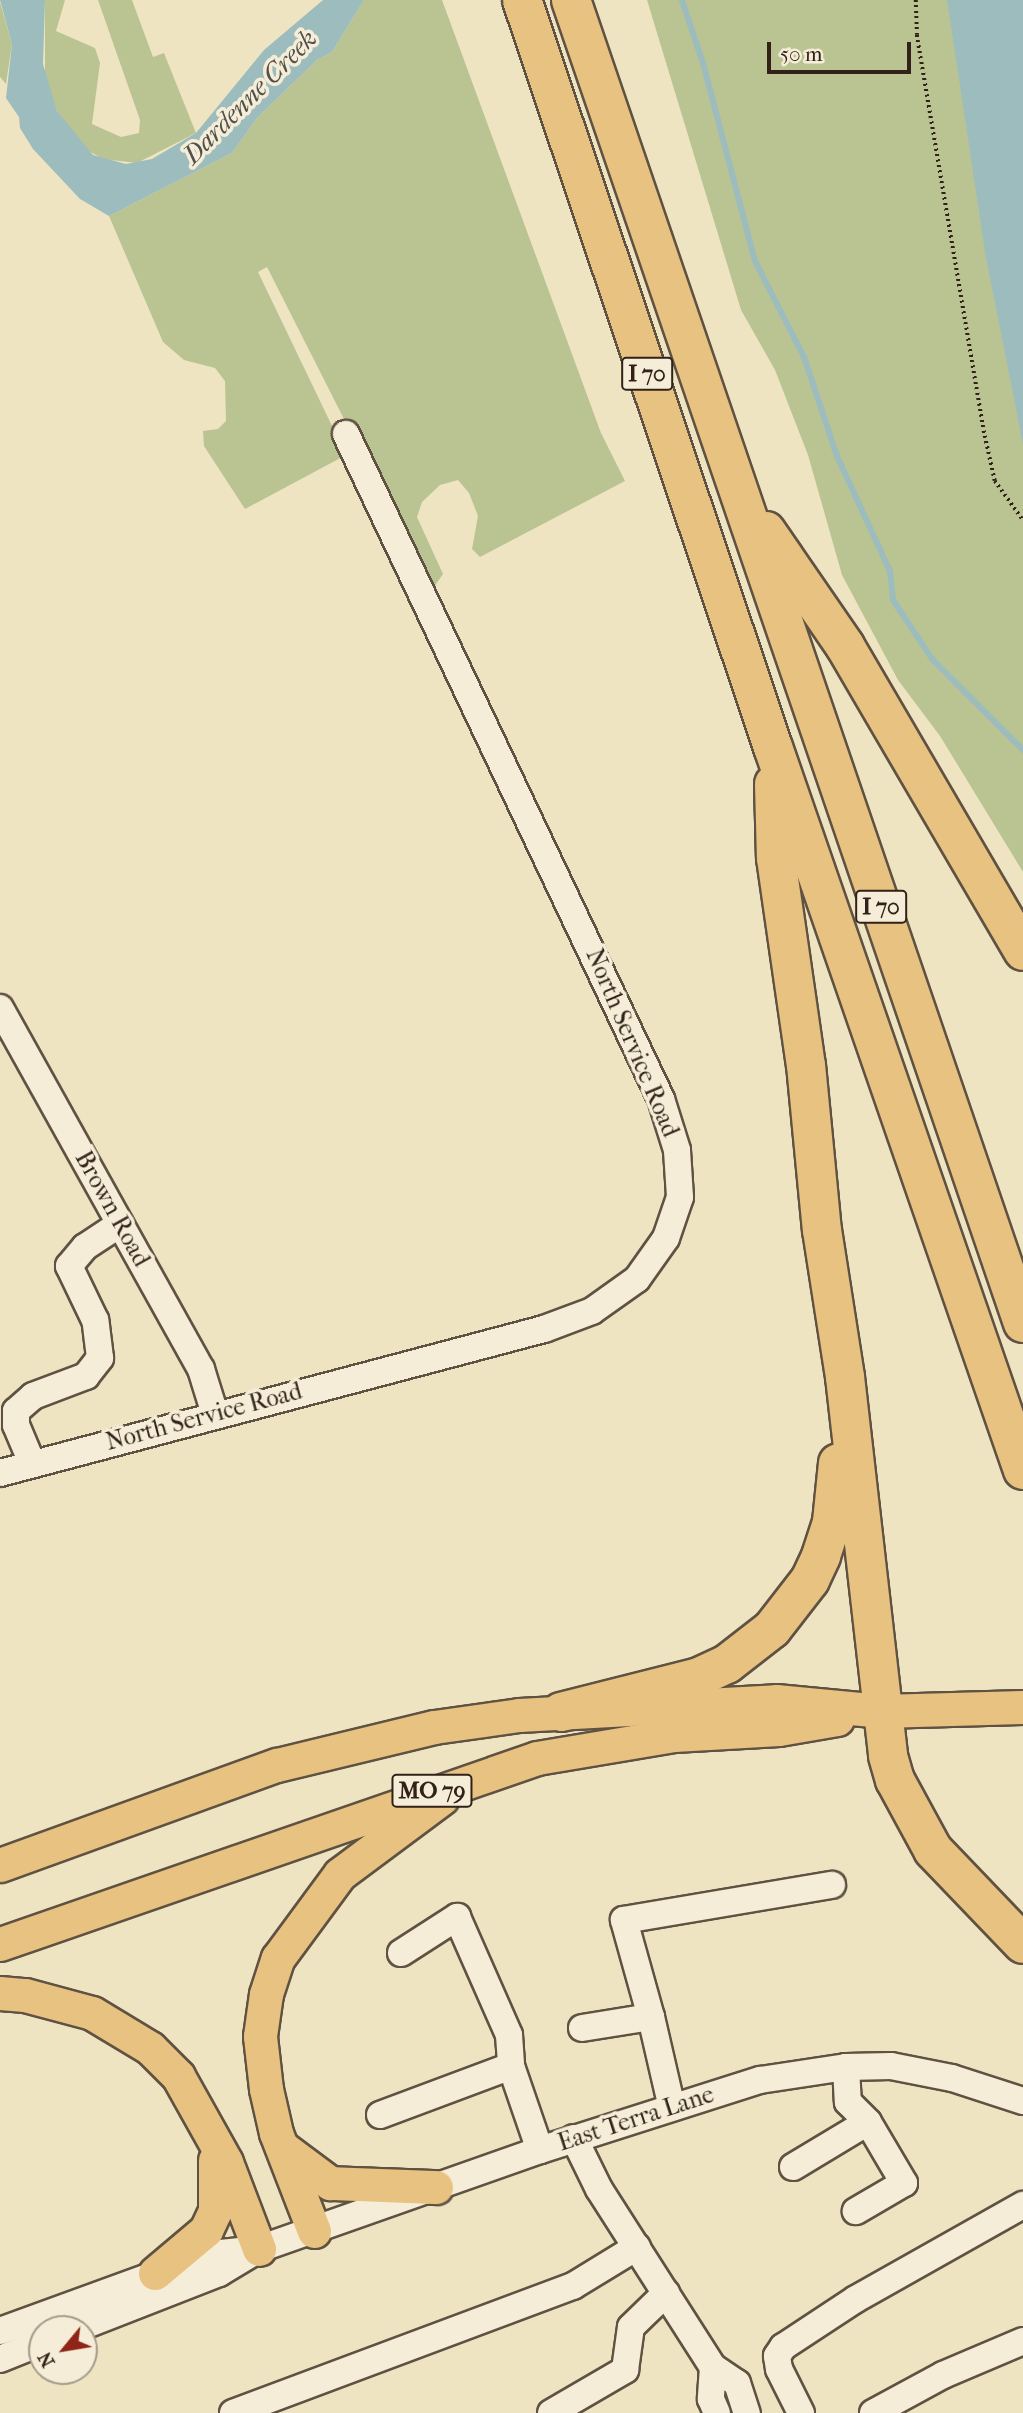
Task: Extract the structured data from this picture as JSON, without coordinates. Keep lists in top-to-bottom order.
{
  "streets": {
    "highway": ["I 70"],
    "main road": ["MO 79"],
    "street": ["North Service Road", "Brown Road", "East Terra Lane"]
  },
  "crossings": [
    ["North Service Road", "Brown Road"]
  ],
  "water": ["Dardenne Creek"],
  "scale_bar": "50 m",
  "north": "bottom left"
}
